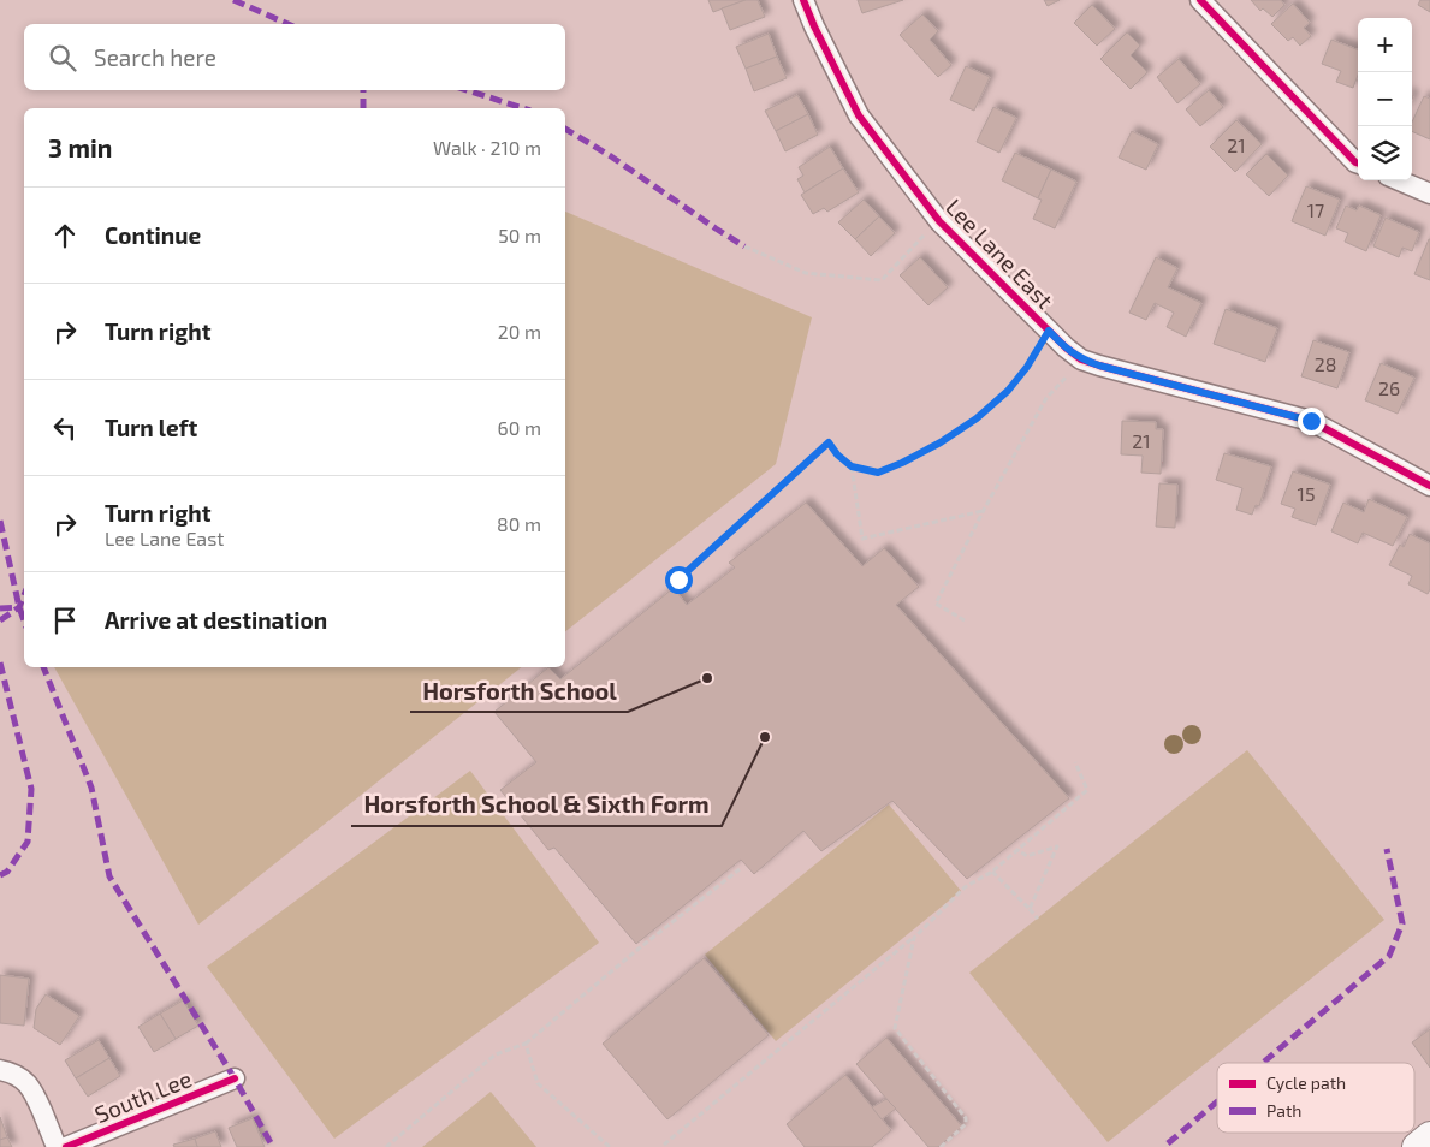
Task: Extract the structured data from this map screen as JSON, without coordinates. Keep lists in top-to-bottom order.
{
  "streets": {
    "street": ["Lee Lane East", "South Lee"]
  },
  "places": ["Horsforth School", "Horsforth School & Sixth Form"],
  "house_numbers": [
    "21",
    "17",
    "28",
    "26",
    "21",
    "15"
  ],
  "legend": ["Cycle path", "Path"],
  "page": {
    "map_buttons": ["+", "−"],
    "search": "Search here",
    "heading": ["3 min", "Walk · 210 m"],
    "list": [
      ["Continue", "50 m"],
      ["Turn right", "20 m"],
      ["Turn left", "60 m"],
      ["Turn right", "Lee Lane East", "80 m"],
      "Arrive at destination"
    ]
  }
}
